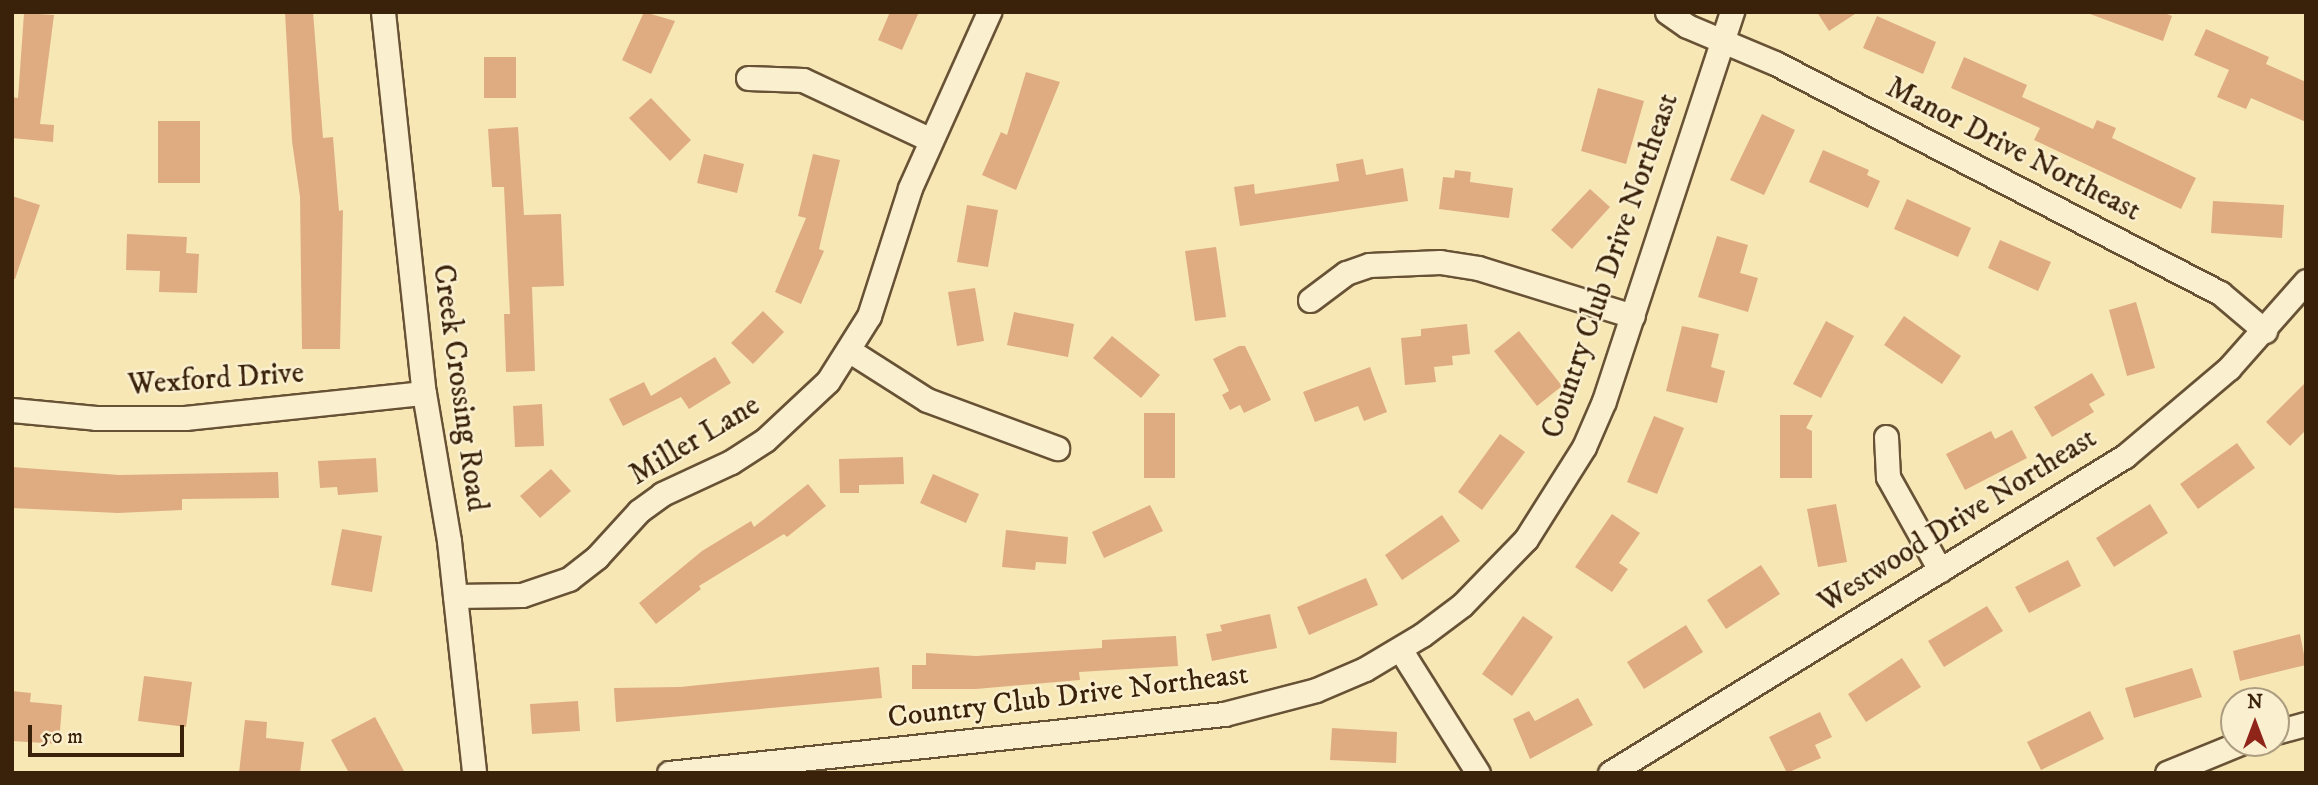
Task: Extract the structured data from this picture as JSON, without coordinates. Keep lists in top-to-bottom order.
{
  "streets": {
    "street": [
      "Manor Drive Northeast",
      "Country Club Drive Northeast",
      "Wexford Drive",
      "Creek Crossing Road",
      "Miller Lane",
      "Westwood Drive Northeast"
    ]
  },
  "crossings": [
    ["Manor Drive Northeast", "Country Club Drive Northeast"],
    ["Manor Drive Northeast", "Westwood Drive Northeast"],
    ["Wexford Drive", "Creek Crossing Road"],
    ["Creek Crossing Road", "Miller Lane"]
  ],
  "scale_bar": "50 m",
  "north": "top"
}
